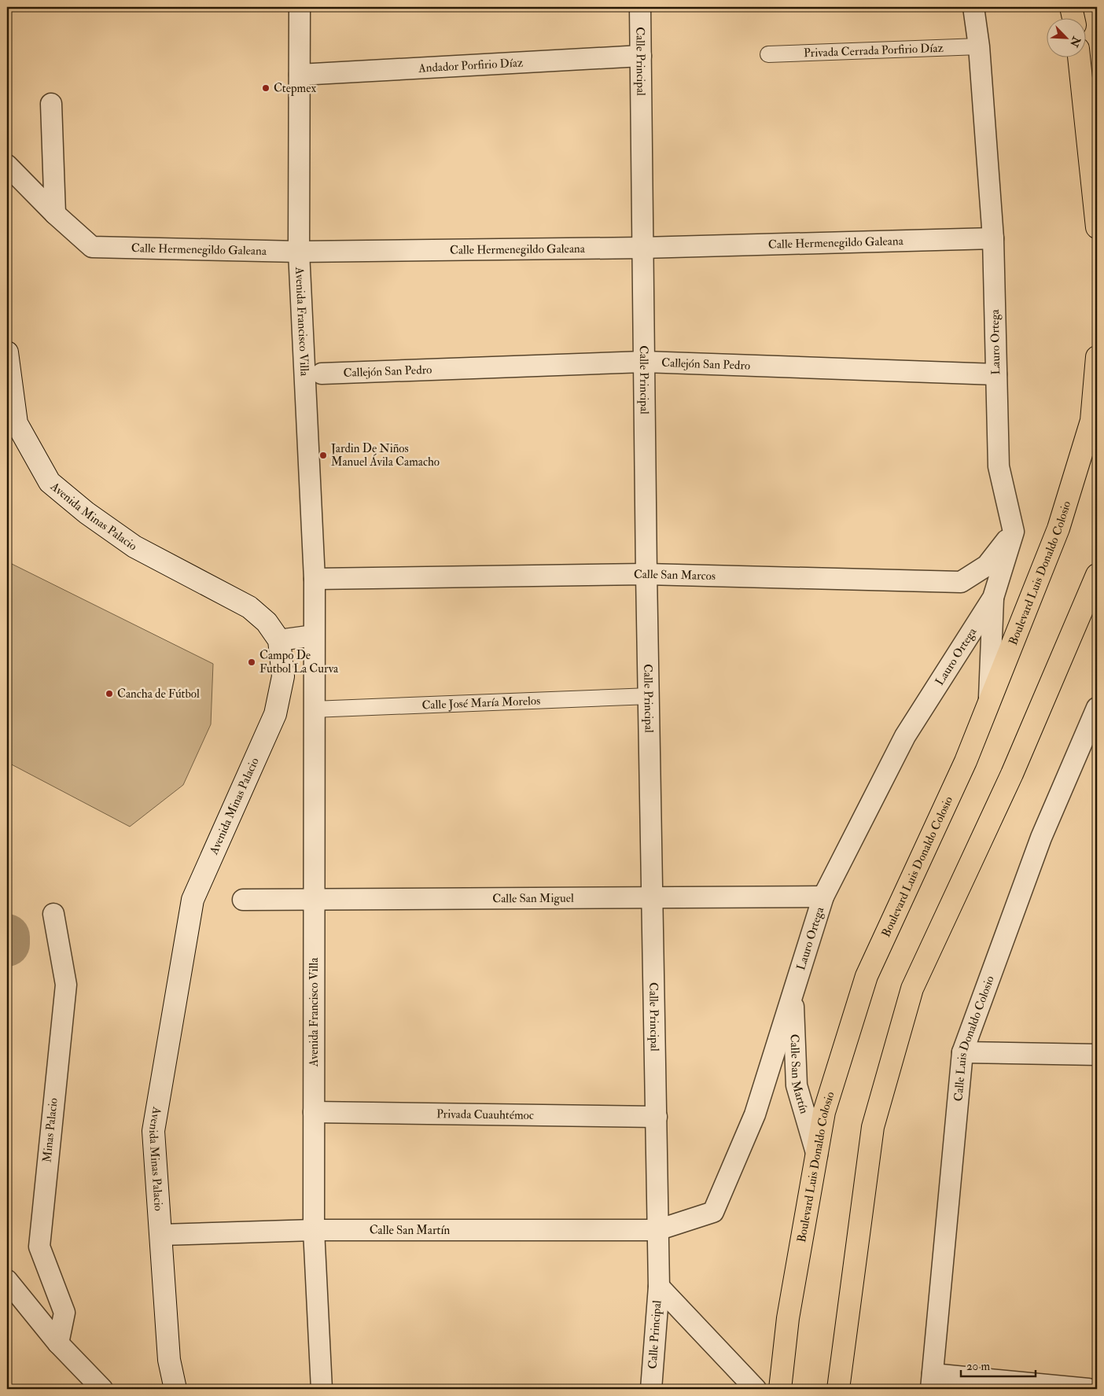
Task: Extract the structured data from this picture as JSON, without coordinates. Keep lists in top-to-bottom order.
{
  "streets": {
    "highway": ["Boulevard Luis Donaldo Colosio"],
    "main road": ["Avenida Minas Palacio"],
    "street": [
      "Privada Cerrada Porfirio Díaz",
      "Calle Principal",
      "Andador Porfirio Díaz",
      "Calle Hermenegildo Galeana",
      "Avenida Francisco Villa",
      "Lauro Ortega",
      "Callejón San Pedro",
      "Calle San Marcos",
      "Calle José María Morelos",
      "Calle San Miguel",
      "Calle Luis Donaldo Colosio",
      "Calle San Martín",
      "Privada Cuauhtémoc",
      "Minas Palacio"
    ]
  },
  "crossings": [
    ["Privada Cerrada Porfirio Díaz", "Lauro Ortega"],
    ["Calle Principal", "Andador Porfirio Díaz"],
    ["Calle Principal", "Calle Hermenegildo Galeana"],
    ["Calle Principal", "Lauro Ortega"],
    ["Calle Principal", "Callejón San Pedro"],
    ["Calle Principal", "Calle San Marcos"],
    ["Calle Principal", "Calle José María Morelos"],
    ["Calle Principal", "Calle San Miguel"],
    ["Calle Principal", "Calle San Martín"],
    ["Calle Principal", "Privada Cuauhtémoc"],
    ["Andador Porfirio Díaz", "Avenida Francisco Villa"],
    ["Calle Hermenegildo Galeana", "Avenida Francisco Villa"],
    ["Calle Hermenegildo Galeana", "Lauro Ortega"],
    ["Avenida Francisco Villa", "Calle San Marcos"],
    ["Avenida Francisco Villa", "Calle José María Morelos"],
    ["Avenida Francisco Villa", "Calle San Miguel"],
    ["Avenida Francisco Villa", "Calle San Martín"],
    ["Avenida Francisco Villa", "Privada Cuauhtémoc"],
    ["Lauro Ortega", "Callejón San Pedro"],
    ["Lauro Ortega", "Calle San Marcos"],
    ["Lauro Ortega", "Calle San Miguel"],
    ["Lauro Ortega", "Calle San Martín"],
    ["Avenida Minas Palacio", "Calle San Martín"],
    ["Boulevard Luis Donaldo Colosio", "Calle San Martín"]
  ],
  "places": [
    "Ctepmex",
    "Jardin De Niños Manuel Ávila Camacho",
    "Campo De Futbol La Curva",
    "Cancha de Fútbol"
  ],
  "scale_bar": "20 m",
  "north": "bottom right"
}
